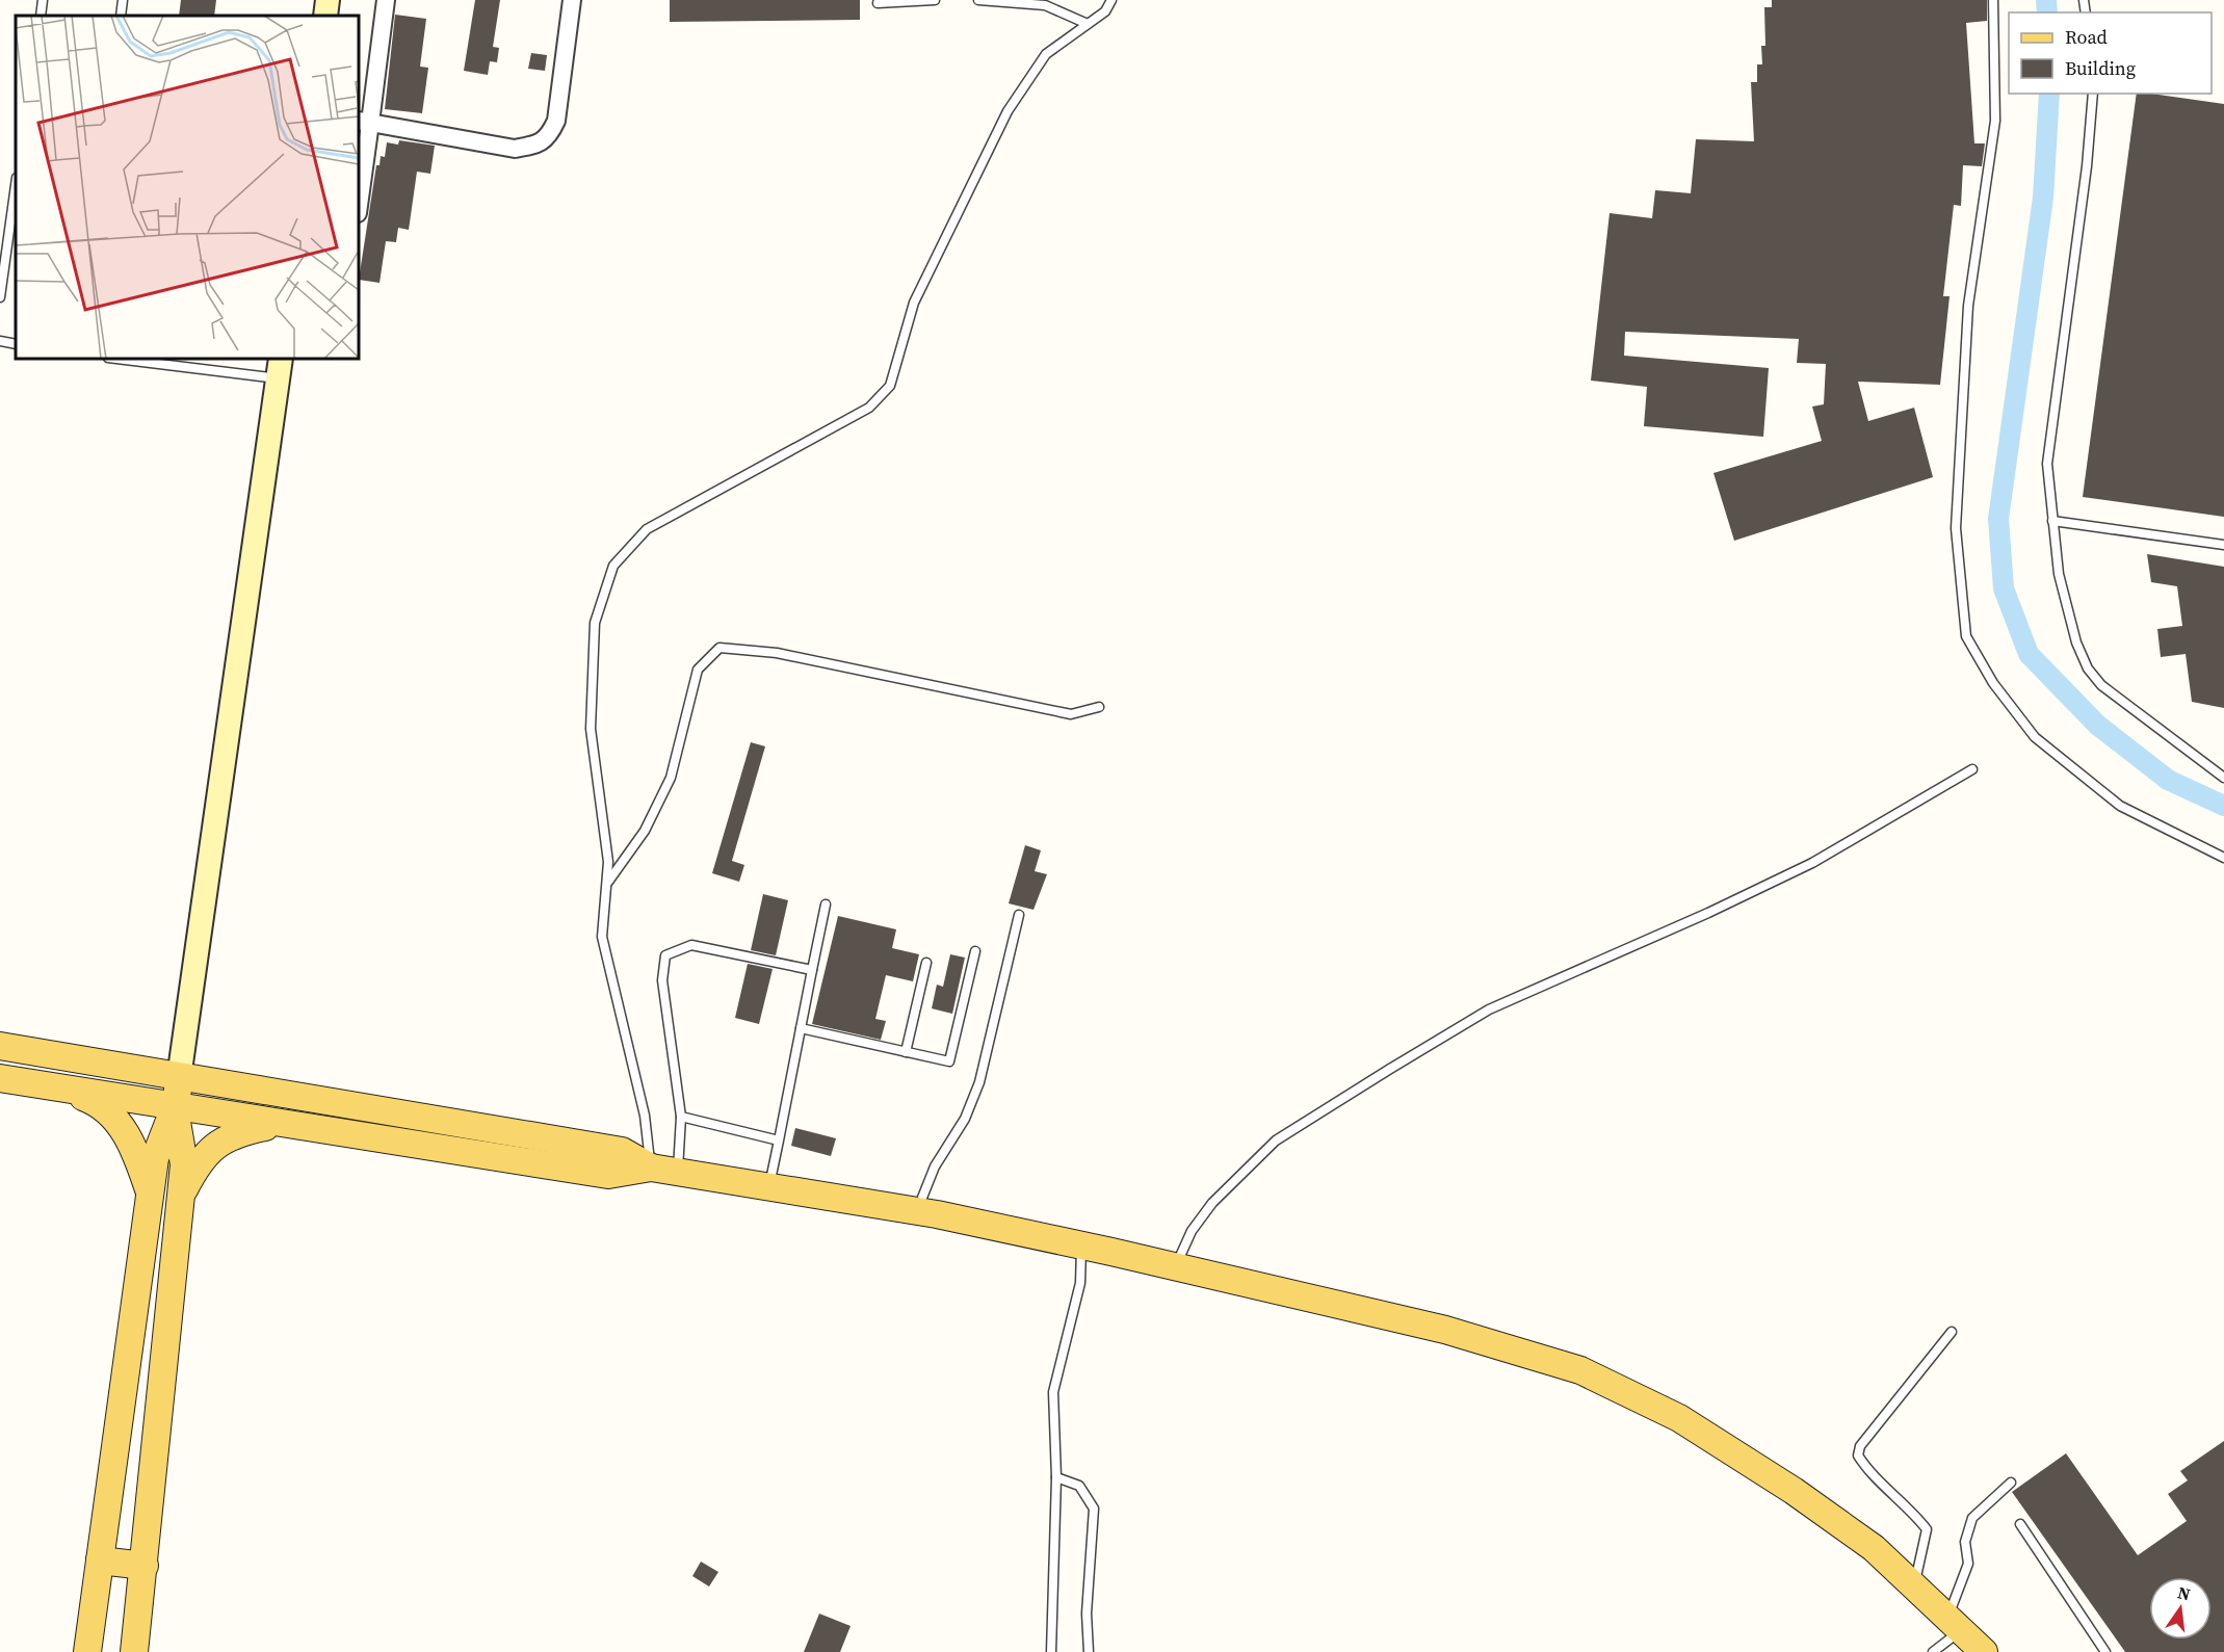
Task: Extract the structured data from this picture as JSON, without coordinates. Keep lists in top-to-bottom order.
{
  "legend": ["Road", "Building"],
  "north": "top"
}
